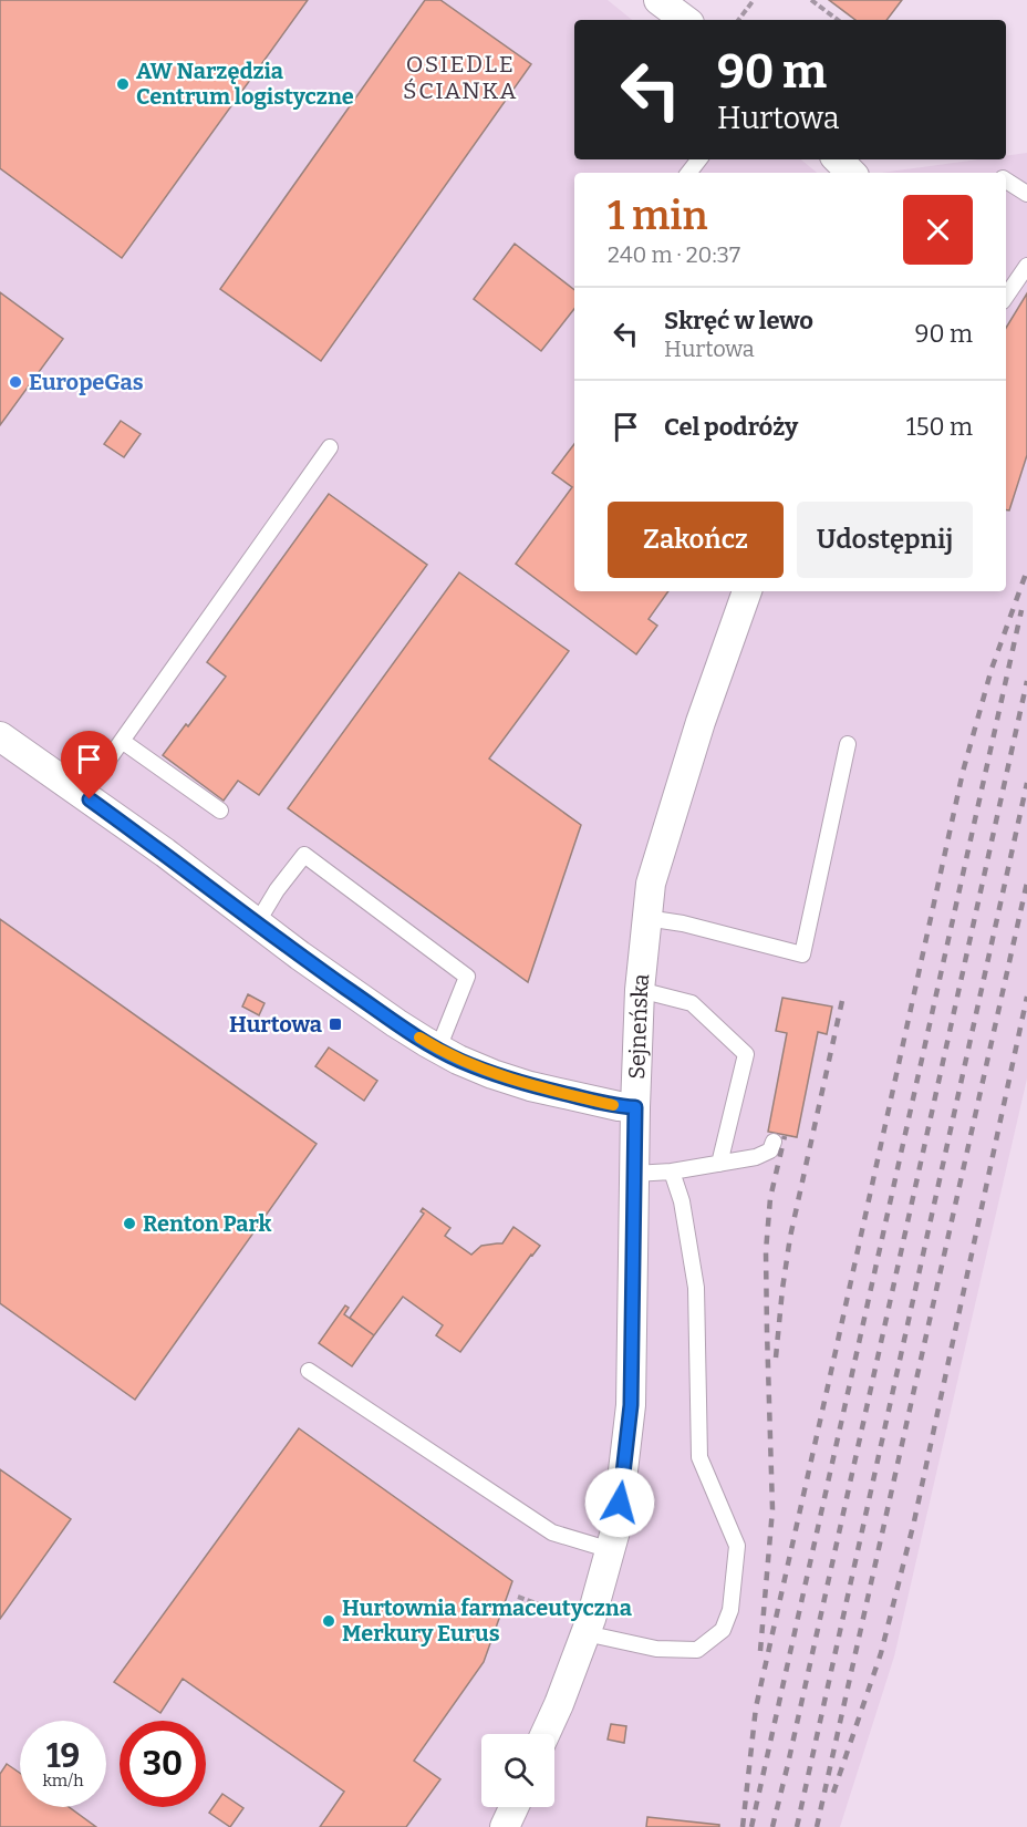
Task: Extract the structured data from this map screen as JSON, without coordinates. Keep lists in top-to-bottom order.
{
  "streets": {
    "street": ["Sejneńska"]
  },
  "districts": ["OSIEDLE ŚCIANKA"],
  "places": {
    "other": [
      "AW Narzędzia Centrum logistyczne",
      "EuropeGas",
      "Renton Park",
      "Hurtownia farmaceutyczna Merkury Eurus"
    ],
    "transit": ["Hurtowa"]
  },
  "page": {
    "turn": ["90 m", "Hurtowa"],
    "heading": ["1 min", "240 m · 20:37"],
    "list": [
      {
        "name": "Skręć w lewo",
        "note": "Hurtowa",
        "value": "90 m"
      },
      {
        "name": "Cel podróży",
        "value": "150 m"
      }
    ],
    "buttons": ["Zakończ", "Udostępnij"],
    "speed": "19 km/h",
    "limit": "30"
  }
}
